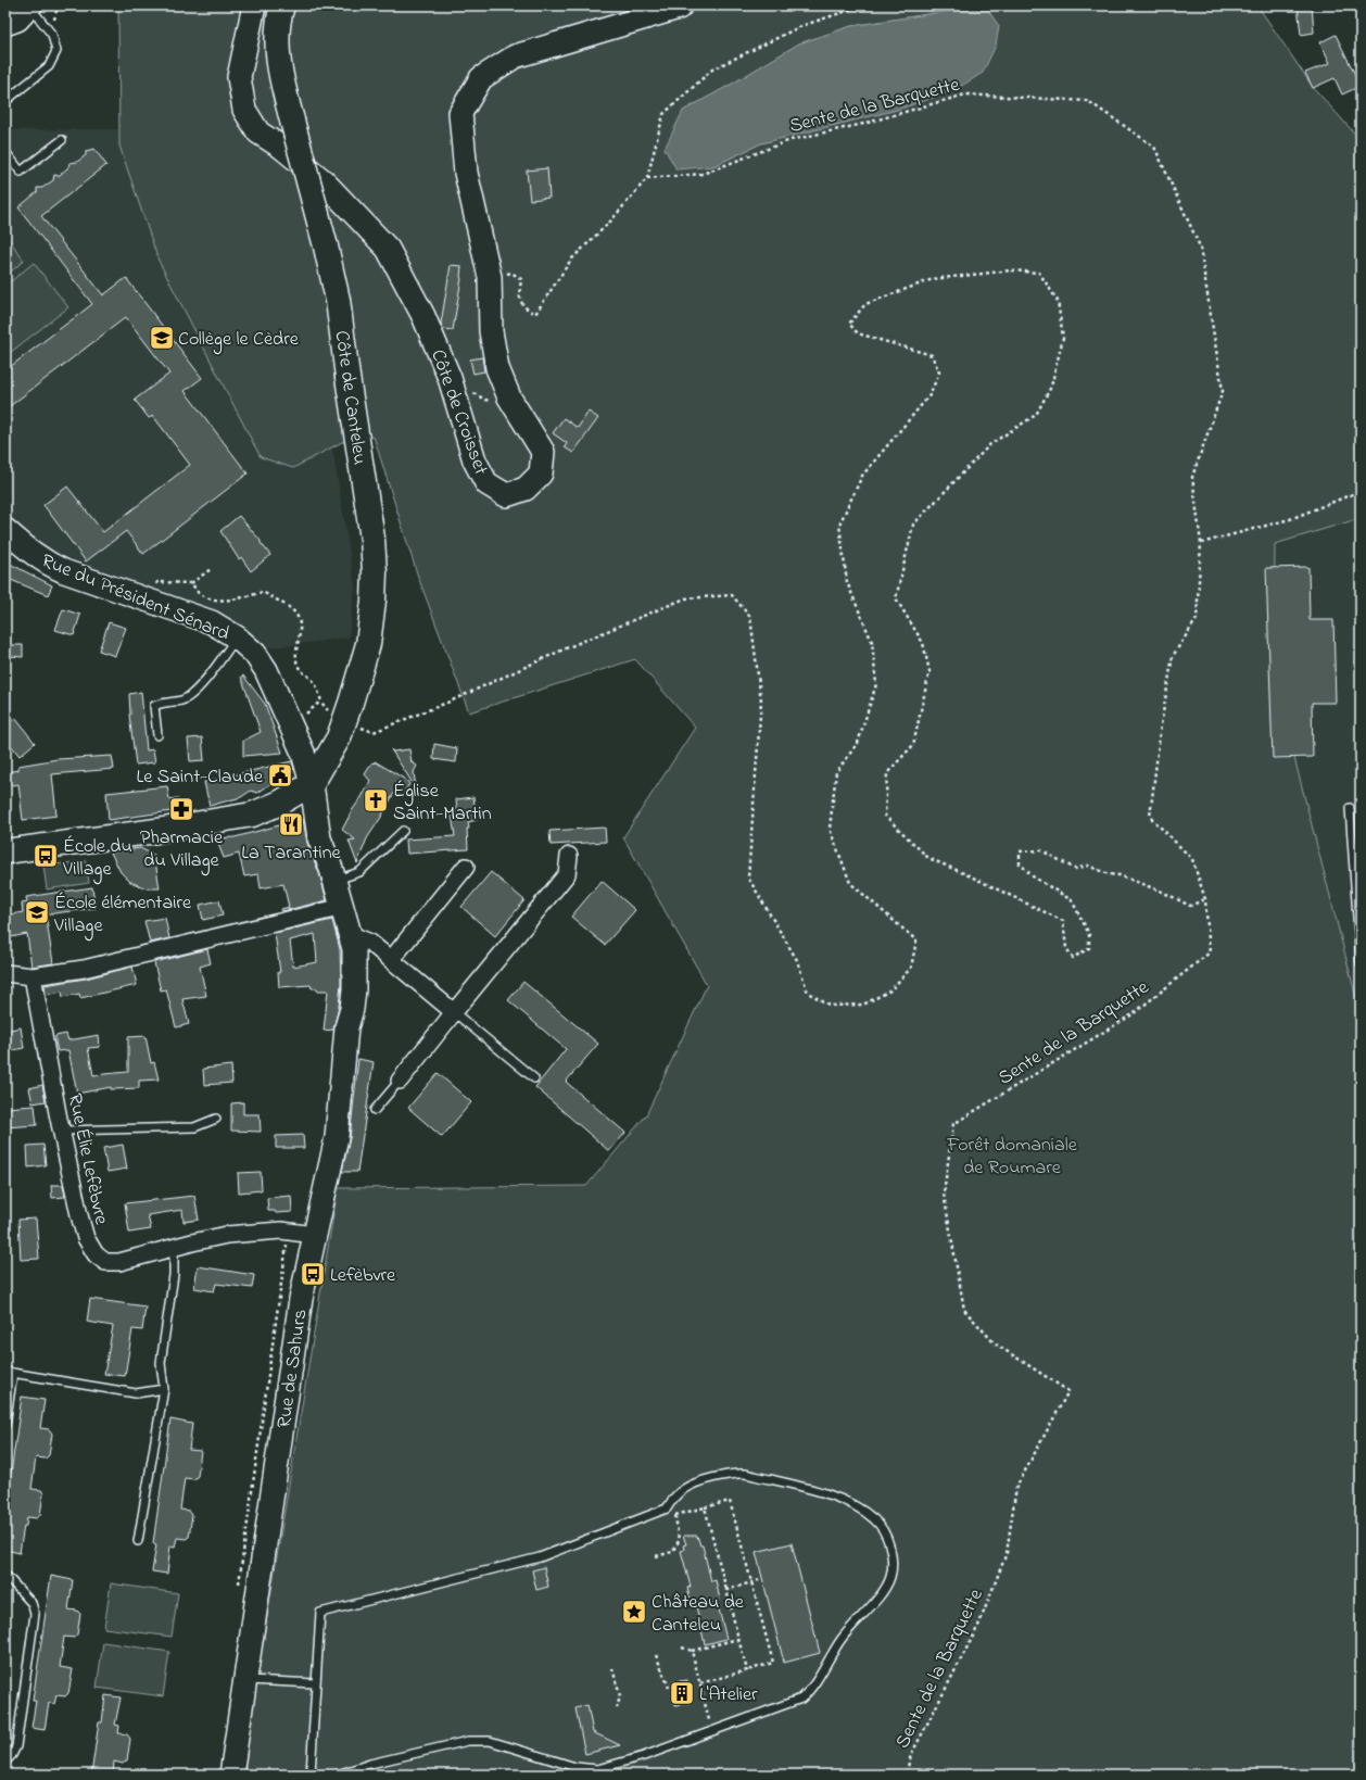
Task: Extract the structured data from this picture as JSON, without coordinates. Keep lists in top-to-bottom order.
{
  "streets": {
    "main road": ["Côte de Canteleu"],
    "street": [
      "Côte de Croisset",
      "Rue du Président Sénard",
      "Rue Élie Lefèbvre",
      "Rue de Sahurs"
    ],
    "path": ["Sente de la Barquette"]
  },
  "crossings": [
    ["Côte de Canteleu", "Rue du Président Sénard"],
    ["Rue du Président Sénard", "Rue de Sahurs"],
    ["Rue Élie Lefèbvre", "Rue de Sahurs"]
  ],
  "parks": ["Forêt domaniale de Roumare"],
  "places": {
    "school or university": ["Collège le Cèdre", "École élémentaire Village"],
    "public building": ["Le Saint-Claude"],
    "church": ["Église Saint-Martin"],
    "pharmacy": ["Pharmacie du Village"],
    "restaurant": ["La Tarantine"],
    "bus stop": ["École du Village", "Lefèbvre"],
    "place": ["Château de Canteleu"],
    "building": ["L'Atelier"]
  }
}
